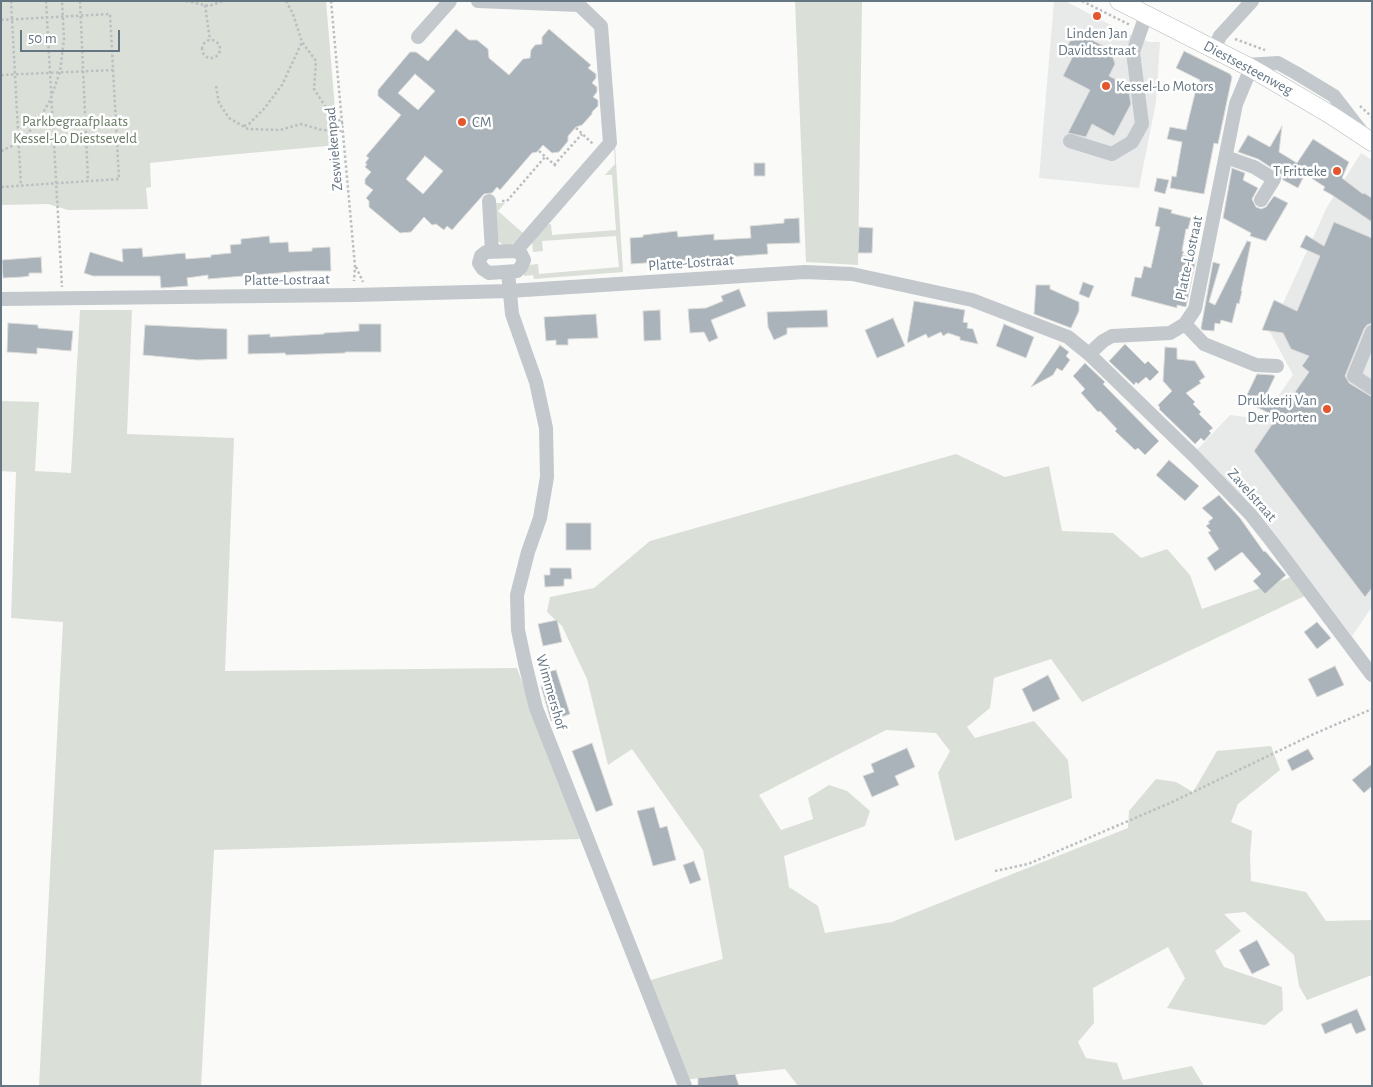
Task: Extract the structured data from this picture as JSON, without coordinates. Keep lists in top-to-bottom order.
{
  "streets": {
    "main road": ["Diestsesteenweg"],
    "street": ["Platte-Lostraat", "Zavelstraat", "Wimmershof"],
    "path": ["Zeswiekenpad"]
  },
  "crossings": [
    ["Diestsesteenweg", "Platte-Lostraat"],
    ["Zeswiekenpad", "Platte-Lostraat"],
    ["Platte-Lostraat", "Zavelstraat"],
    ["Platte-Lostraat", "Wimmershof"]
  ],
  "parks": ["Parkbegraafplaats Kessel-Lo Diestseveld"],
  "places": [
    "Linden Jan Davidtsstraat",
    "Kessel-Lo Motors",
    "CM",
    "T Fritteke",
    "Drukkerij Van Der Poorten"
  ],
  "scale_bar": "50 m"
}
